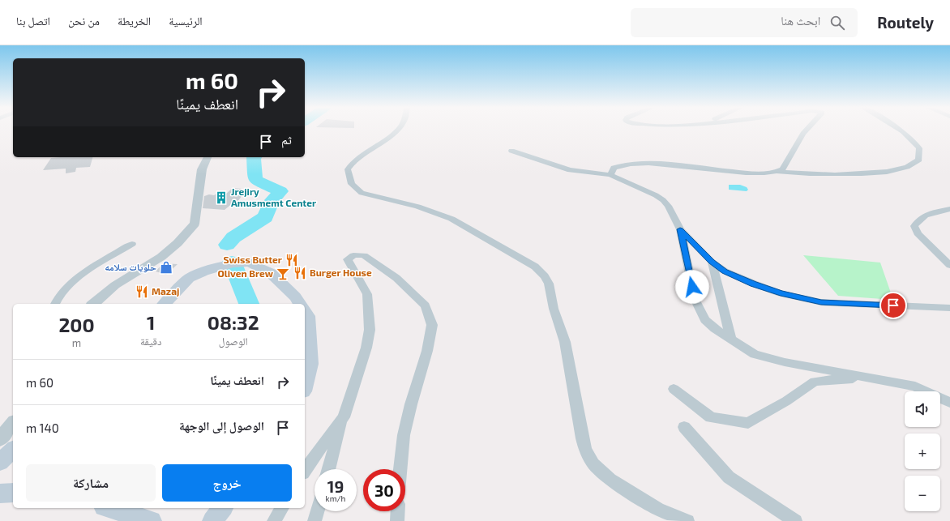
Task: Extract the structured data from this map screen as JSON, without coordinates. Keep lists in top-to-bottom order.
{
  "places": {
    "building": ["Jrejiry Amusmemt Center"],
    "restaurant": ["Swiss Butter", "Burger House", "Mazaj"],
    "shop": ["حلويات سلامه"],
    "bar": ["Oliven Brew"]
  },
  "page": {
    "header": "Routely",
    "search": "ابحث هنا",
    "nav": [
      "الرئيسية",
      "الخريطة",
      "من نحن",
      "اتصل بنا"
    ],
    "turn": ["60 m", "انعطف يمينًا"],
    "then": "ثم",
    "eta": [
      "08:32",
      "الوصول",
      "1",
      "دقيقة",
      "200",
      "m"
    ],
    "list": [
      {
        "name": "انعطف يمينًا",
        "value": "60 m"
      },
      {
        "name": "الوصول إلى الوجهة",
        "value": "140 m"
      }
    ],
    "map_buttons": ["+", "−"],
    "buttons": ["خروج", "مشاركة"],
    "speed": "19 km/h",
    "limit": "30"
  }
}
